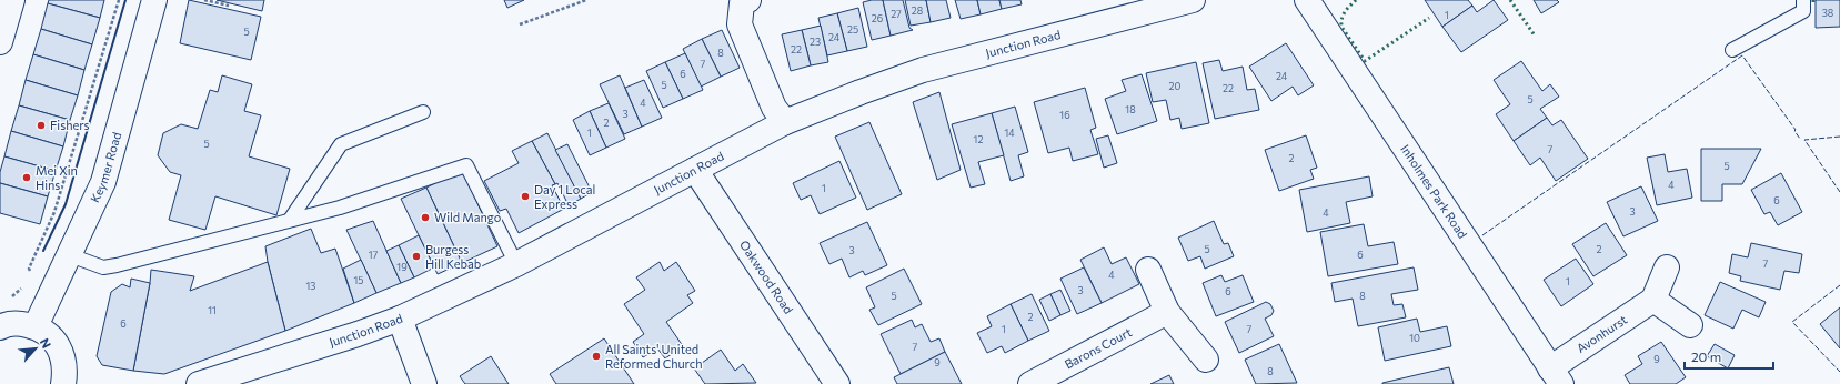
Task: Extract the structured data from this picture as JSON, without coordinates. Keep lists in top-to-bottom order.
{
  "streets": {
    "street": [
      "Junction Road",
      "Keymer Road",
      "Inholmes Park Road",
      "Oakwood Road",
      "Avonhurst",
      "Barons Court"
    ]
  },
  "crossings": [
    ["Junction Road", "Oakwood Road"],
    ["Inholmes Park Road", "Avonhurst"]
  ],
  "places": [
    "Fishers",
    "Mei Xin Hins",
    "Day 1 Local Express",
    "Wild Mango",
    "Burgess Hill Kebab",
    "All Saints' United Reformed Church"
  ],
  "house_numbers": [
    "28",
    "38",
    "27",
    "1",
    "26",
    "25",
    "5",
    "24",
    "23",
    "22",
    "8",
    "7",
    "6",
    "24",
    "5",
    "20",
    "22",
    "5",
    "4",
    "18",
    "3",
    "16",
    "2",
    "1",
    "14",
    "12",
    "5",
    "7",
    "2",
    "5",
    "4",
    "1",
    "6",
    "3",
    "4",
    "5",
    "2",
    "3",
    "17",
    "6",
    "7",
    "19",
    "4",
    "15",
    "1",
    "13",
    "3",
    "6",
    "5",
    "8",
    "11",
    "2",
    "6",
    "1",
    "7",
    "10",
    "7",
    "9",
    "9",
    "8"
  ],
  "scale_bar": "20 m",
  "north": "top right"
}
